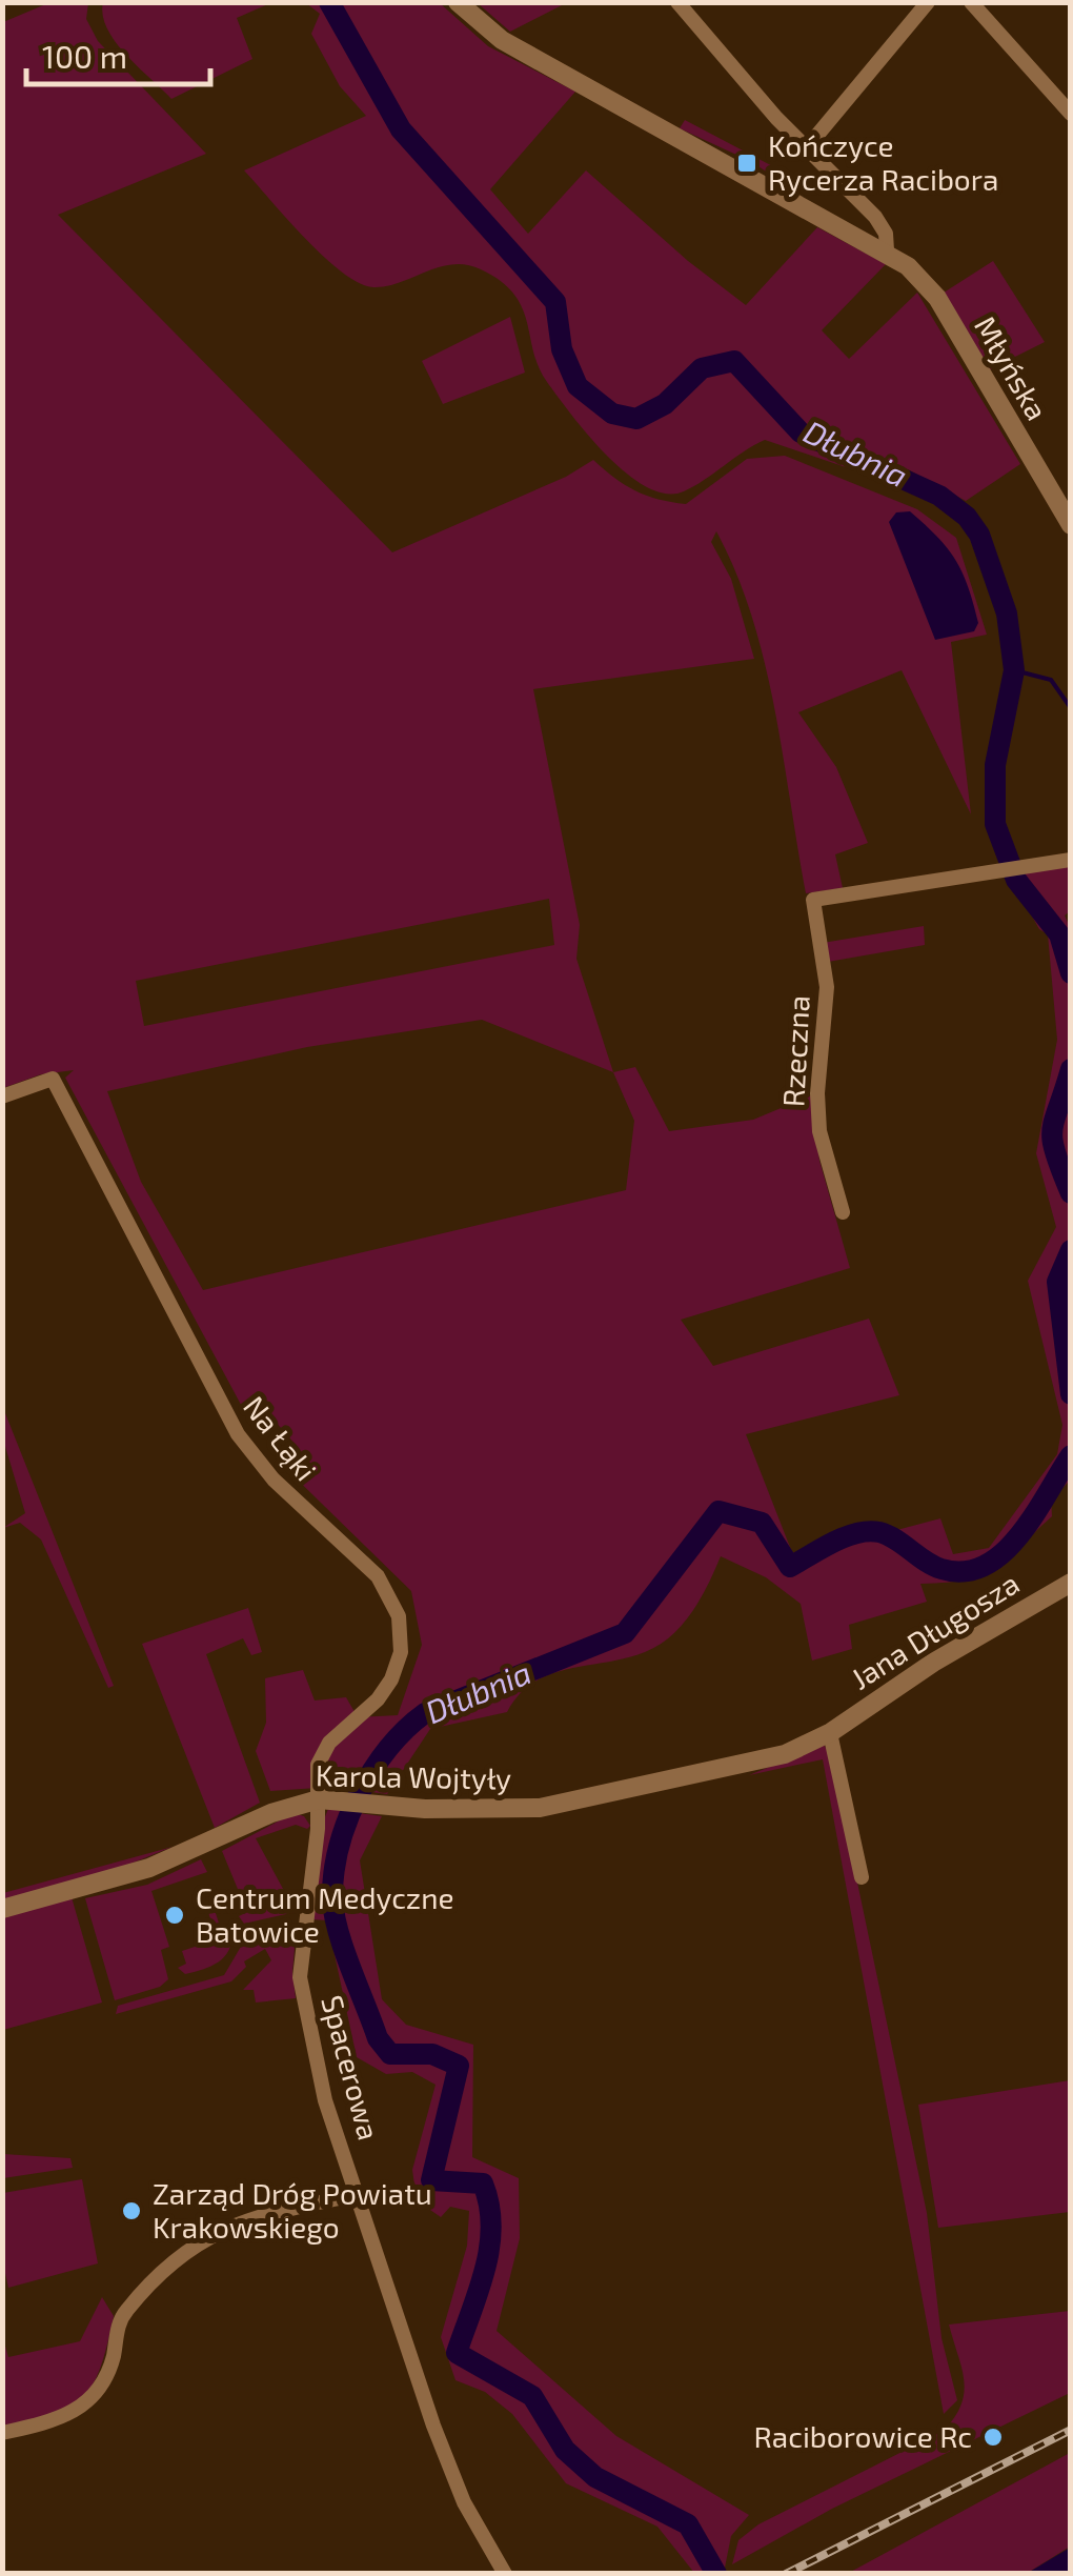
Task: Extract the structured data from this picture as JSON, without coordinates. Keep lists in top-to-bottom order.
{
  "streets": {
    "street": [
      "Młyńska",
      "Rzeczna",
      "Na Łąki",
      "Jana Długosza",
      "Karola Wojtyły",
      "Spacerowa"
    ]
  },
  "crossings": [
    ["Na Łąki", "Karola Wojtyły"],
    ["Na Łąki", "Spacerowa"],
    ["Jana Długosza", "Karola Wojtyły"],
    ["Karola Wojtyły", "Spacerowa"]
  ],
  "water": ["Dłubnia"],
  "places": {
    "transit": ["Kończyce Rycerza Racibora"],
    "other": ["Centrum Medyczne Batowice", "Zarząd Dróg Powiatu Krakowskiego", "Raciborowice Rc"]
  },
  "scale_bar": "100 m"
}
